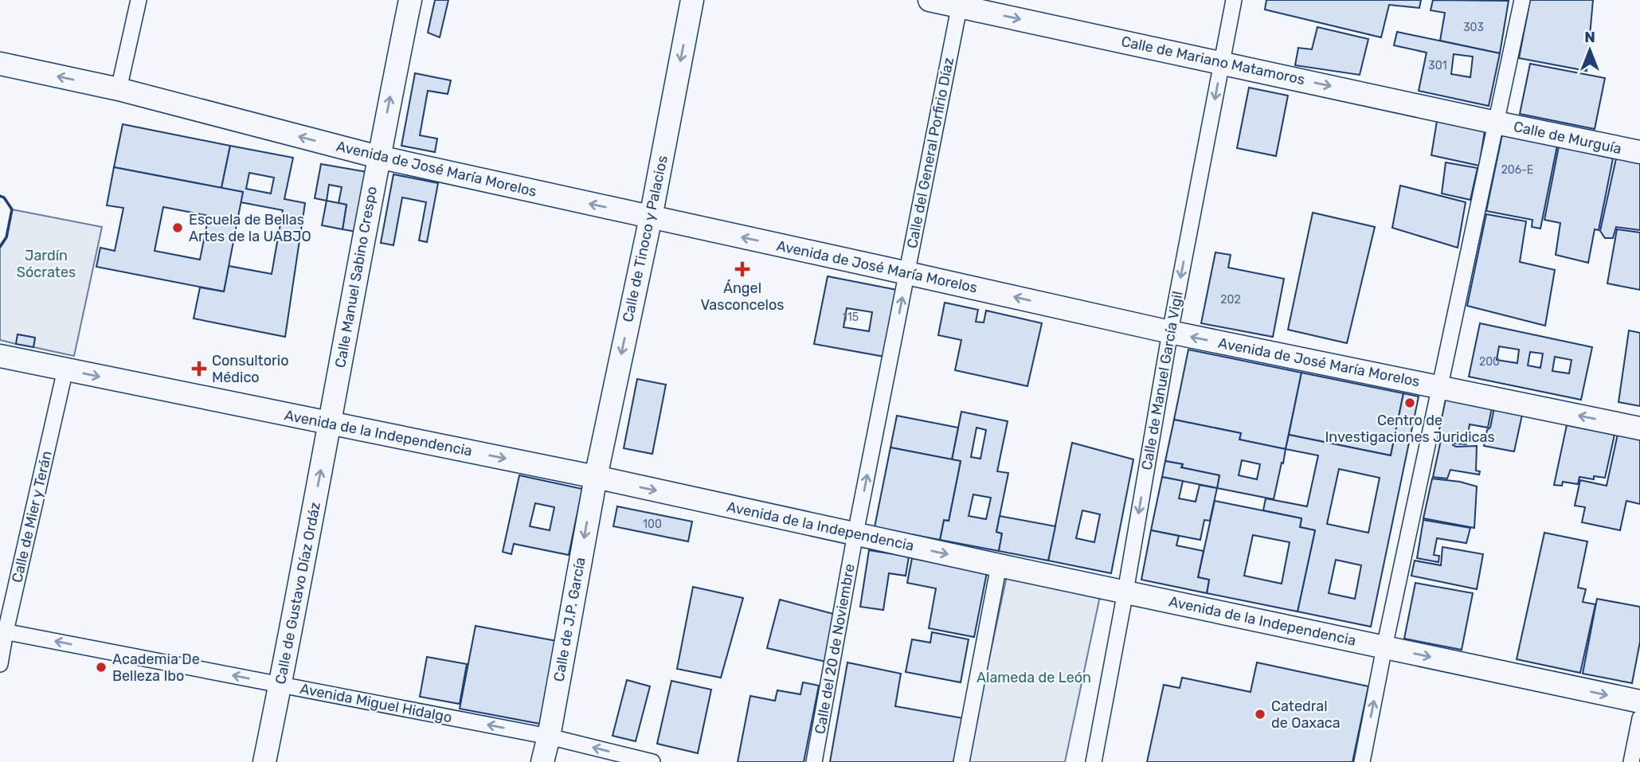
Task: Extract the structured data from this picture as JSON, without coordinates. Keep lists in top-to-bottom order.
{
  "streets": {
    "street": [
      "Calle de Mariano Matamoros",
      "Calle de Murguía",
      "Calle del General Porfirio Díaz",
      "Avenida de José María Morelos",
      "Calle de Tinoco y Palacios",
      "Calle Manuel Sabino Crespo",
      "Calle de Manuel García Vigil",
      "Avenida de la Independencia",
      "Calle de Mier y Terán",
      "Calle de Gustavo Díaz Ordáz",
      "Calle de J.P. García",
      "Calle del 20 de Noviembre",
      "Avenida Miguel Hidalgo"
    ]
  },
  "crossings": [
    ["Calle de Mariano Matamoros", "Calle de Murguía"],
    ["Calle de Mariano Matamoros", "Calle del General Porfirio Díaz"],
    ["Calle de Mariano Matamoros", "Calle de Manuel García Vigil"],
    ["Calle del General Porfirio Díaz", "Avenida de José María Morelos"],
    ["Calle del General Porfirio Díaz", "Avenida de la Independencia"],
    ["Calle del General Porfirio Díaz", "Calle del 20 de Noviembre"],
    ["Avenida de José María Morelos", "Calle de Tinoco y Palacios"],
    ["Avenida de José María Morelos", "Calle Manuel Sabino Crespo"],
    ["Avenida de José María Morelos", "Calle de Manuel García Vigil"],
    ["Calle de Tinoco y Palacios", "Avenida de la Independencia"],
    ["Calle de Tinoco y Palacios", "Calle de J.P. García"],
    ["Calle Manuel Sabino Crespo", "Avenida de la Independencia"],
    ["Calle Manuel Sabino Crespo", "Calle de Gustavo Díaz Ordáz"],
    ["Calle de Manuel García Vigil", "Avenida de la Independencia"],
    ["Avenida de la Independencia", "Calle de Mier y Terán"],
    ["Avenida de la Independencia", "Calle de Gustavo Díaz Ordáz"],
    ["Avenida de la Independencia", "Calle de J.P. García"],
    ["Avenida de la Independencia", "Calle del 20 de Noviembre"],
    ["Calle de Mier y Terán", "Avenida Miguel Hidalgo"],
    ["Calle de Gustavo Díaz Ordáz", "Avenida Miguel Hidalgo"],
    ["Calle de J.P. García", "Avenida Miguel Hidalgo"]
  ],
  "one_way": [
    "Calle de Mariano Matamoros",
    "Calle del General Porfirio Díaz",
    "Avenida de José María Morelos",
    "Calle de Tinoco y Palacios",
    "Calle Manuel Sabino Crespo",
    "Calle de Manuel García Vigil",
    "Avenida de la Independencia",
    "Calle de Gustavo Díaz Ordáz",
    "Calle de J.P. García",
    "Avenida Miguel Hidalgo"
  ],
  "parks": ["Jardín Sócrates", "Alameda de León"],
  "places": {
    "other": [
      "Escuela de Bellas Artes de la UABJO",
      "Centro de Investigaciones Juridicas",
      "Academia De Belleza Ibo",
      "Catedral de Oaxaca"
    ],
    "health": ["Ángel Vasconcelos", "Consultorio Médico"]
  },
  "house_numbers": [
    "303",
    "301",
    "206-E",
    "202",
    "115",
    "200",
    "100"
  ],
  "north": "top"
}
